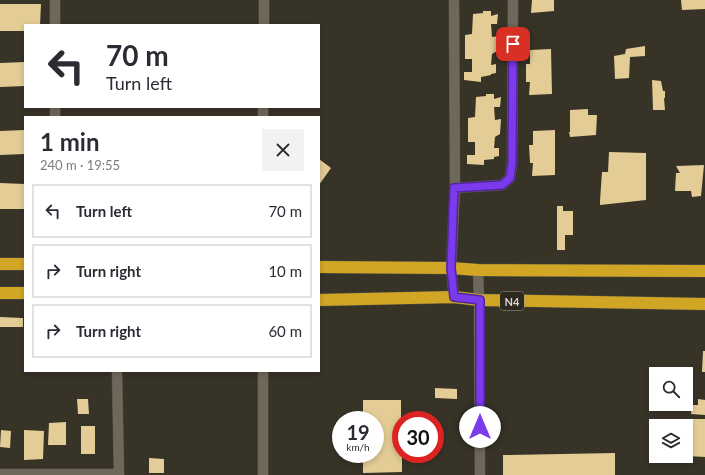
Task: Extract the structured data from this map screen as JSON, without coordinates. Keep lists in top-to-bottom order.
{
  "streets": {
    "highway": ["N4"]
  },
  "page": {
    "turn": ["70 m", "Turn left"],
    "heading": ["1 min", "240 m · 19:55"],
    "list": [
      {
        "name": "Turn left",
        "value": "70 m"
      },
      {
        "name": "Turn right",
        "value": "10 m"
      },
      {
        "name": "Turn right",
        "value": "60 m"
      }
    ],
    "speed": "19 km/h",
    "limit": "30"
  }
}
